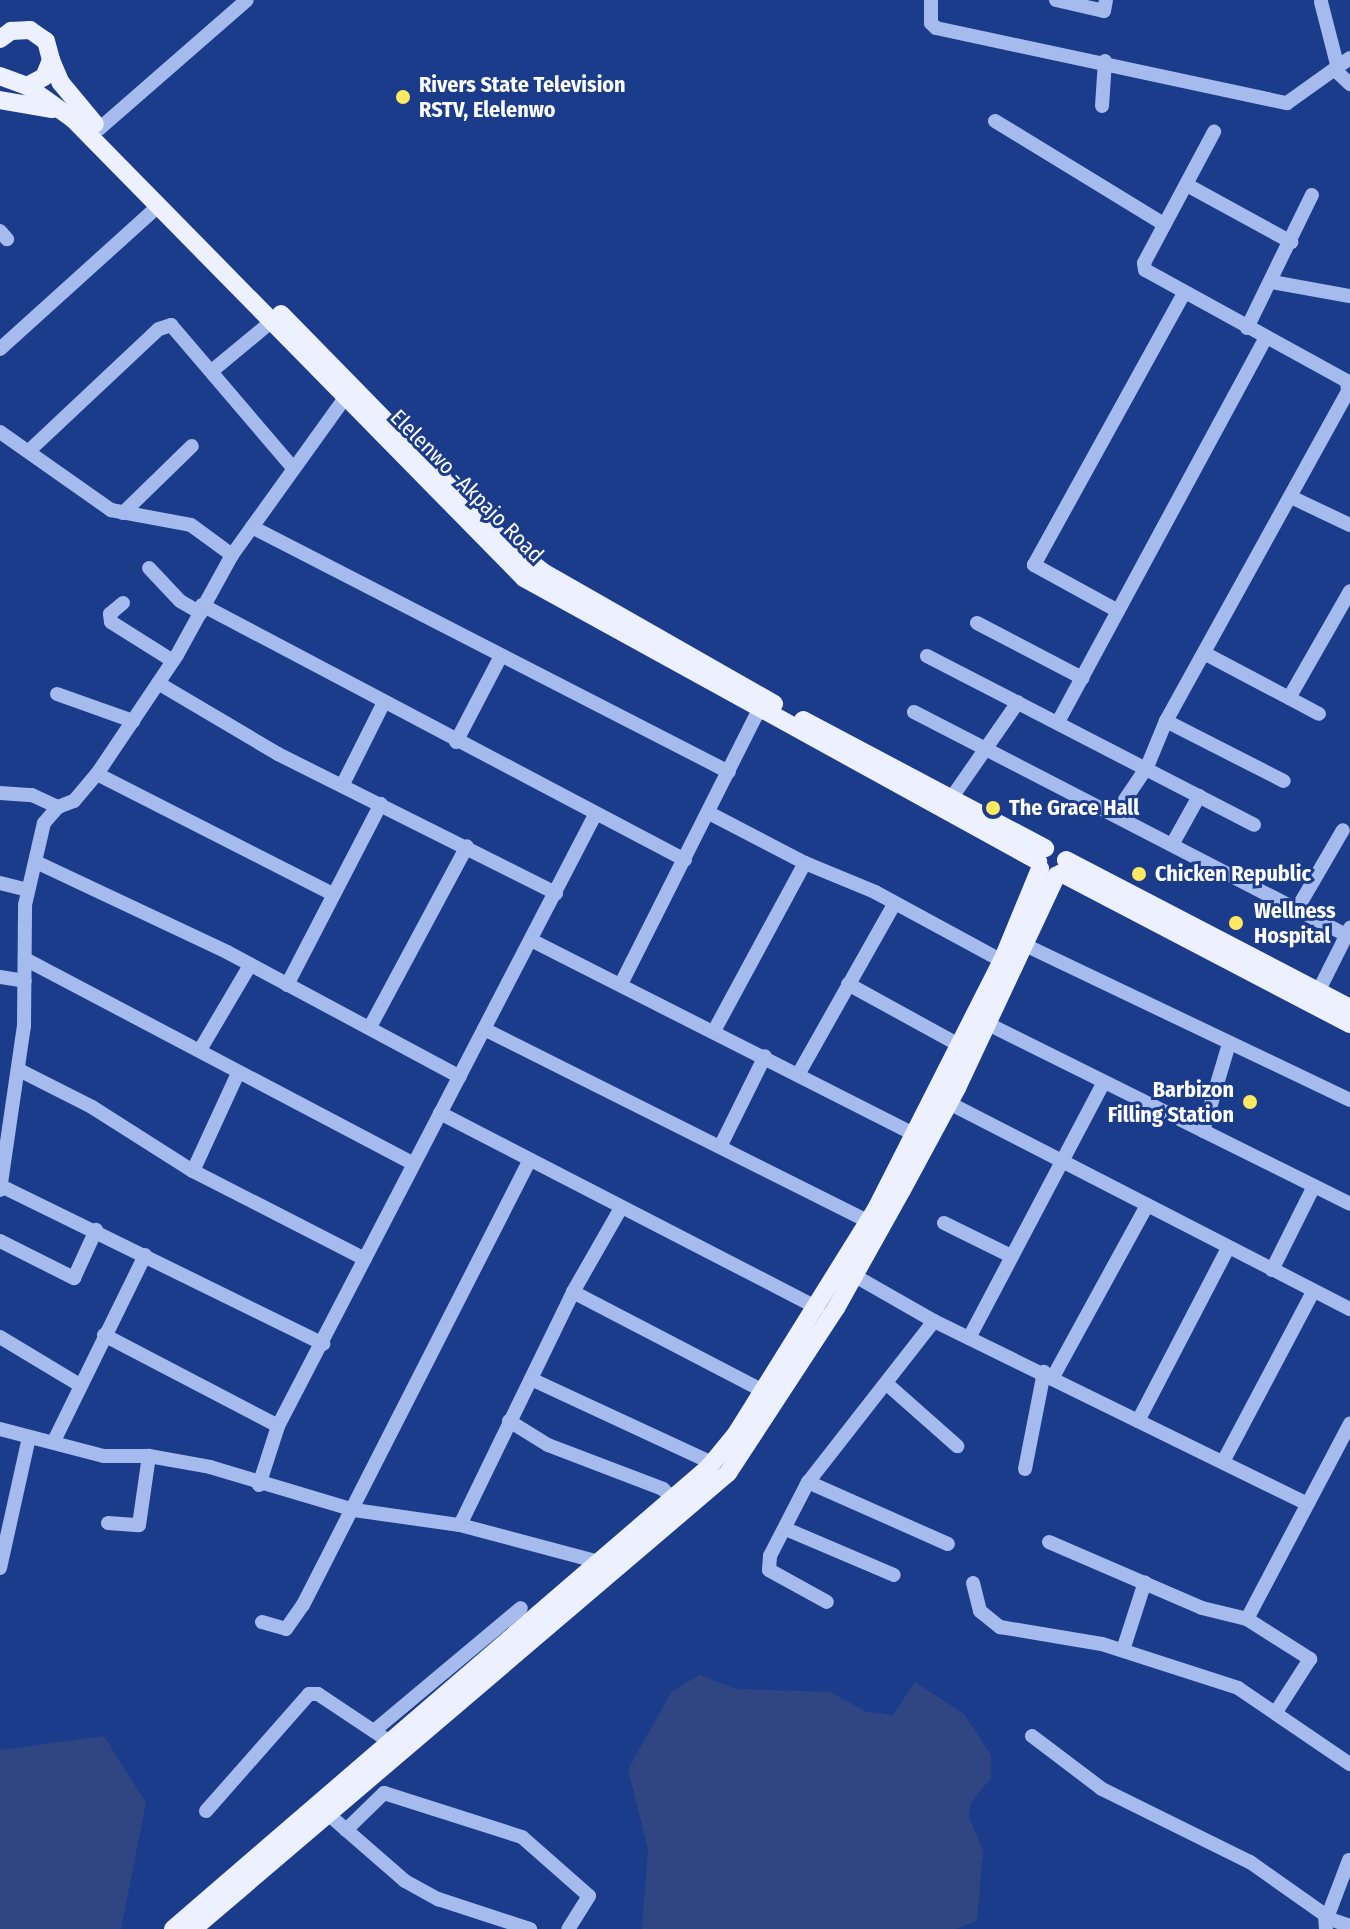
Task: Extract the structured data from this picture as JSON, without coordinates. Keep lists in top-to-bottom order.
{
  "streets": {
    "main road": ["Elelenwo -Akpajo Road"]
  },
  "places": [
    "Rivers State Television RSTV, Elelenwo",
    "The Grace Hall",
    "Chicken Republic",
    "Wellness Hospital",
    "Barbizon Filling Station"
  ]
}
